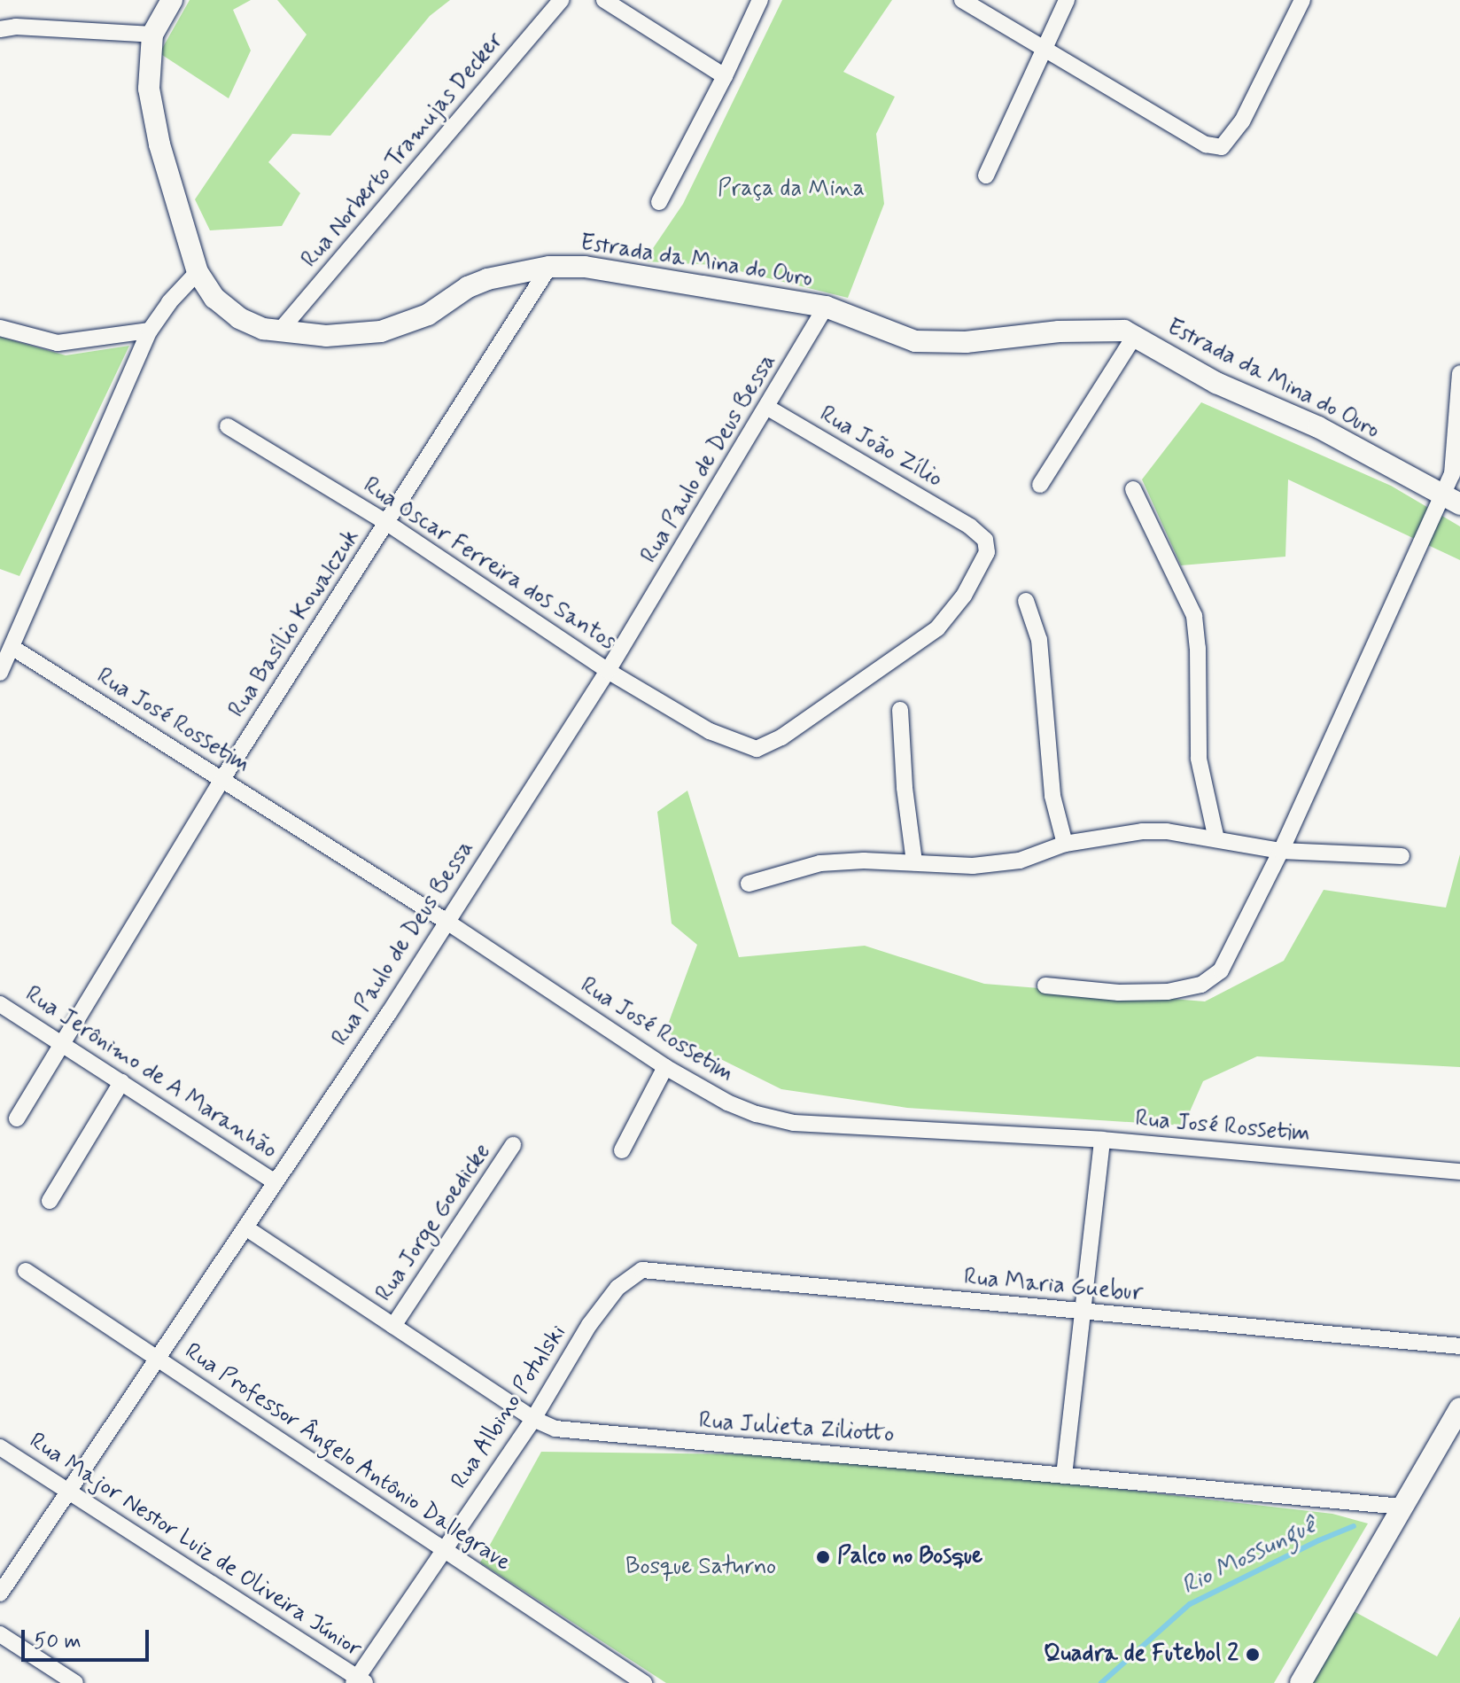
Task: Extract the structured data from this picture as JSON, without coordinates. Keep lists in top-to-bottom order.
{
  "streets": {
    "street": [
      "Rua Norberto Tramujas Decker",
      "Estrada da Mina do Ouro",
      "Rua João Zílio",
      "Rua Paulo de Deus Bessa",
      "Rua Oscar Ferreira dos Santos",
      "Rua Basílio Kowalczuk",
      "Rua José Rossetim",
      "Rua Jerônimo de A Maranhão",
      "Rua Jorge Goedicke",
      "Rua Maria Guebur",
      "Rua Albino Potulski",
      "Rua Julieta Ziliotto",
      "Rua Professor Ângelo Antônio Dallegrave",
      "Rua Major Nestor Luiz de Oliveira Júnior"
    ]
  },
  "crossings": [
    ["Rua Norberto Tramujas Decker", "Estrada da Mina do Ouro"],
    ["Estrada da Mina do Ouro", "Rua Paulo de Deus Bessa"],
    ["Estrada da Mina do Ouro", "Rua Basílio Kowalczuk"],
    ["Rua João Zílio", "Rua Paulo de Deus Bessa"],
    ["Rua João Zílio", "Rua Oscar Ferreira dos Santos"],
    ["Rua Paulo de Deus Bessa", "Rua Oscar Ferreira dos Santos"],
    ["Rua Paulo de Deus Bessa", "Rua José Rossetim"],
    ["Rua Paulo de Deus Bessa", "Rua Jerônimo de A Maranhão"],
    ["Rua Paulo de Deus Bessa", "Rua Julieta Ziliotto"],
    ["Rua Paulo de Deus Bessa", "Rua Professor Ângelo Antônio Dallegrave"],
    ["Rua Paulo de Deus Bessa", "Rua Major Nestor Luiz de Oliveira Júnior"],
    ["Rua Oscar Ferreira dos Santos", "Rua Basílio Kowalczuk"],
    ["Rua Basílio Kowalczuk", "Rua José Rossetim"],
    ["Rua Basílio Kowalczuk", "Rua Jerônimo de A Maranhão"],
    ["Rua Jorge Goedicke", "Rua Julieta Ziliotto"],
    ["Rua Maria Guebur", "Rua Albino Potulski"],
    ["Rua Albino Potulski", "Rua Julieta Ziliotto"],
    ["Rua Albino Potulski", "Rua Professor Ângelo Antônio Dallegrave"],
    ["Rua Albino Potulski", "Rua Major Nestor Luiz de Oliveira Júnior"]
  ],
  "water": ["Rio Mossunguê"],
  "parks": ["Praça da Mina", "Bosque Saturno"],
  "places": ["Palco no Bosque", "Quadra de Futebol 2"],
  "scale_bar": "50 m"
}
